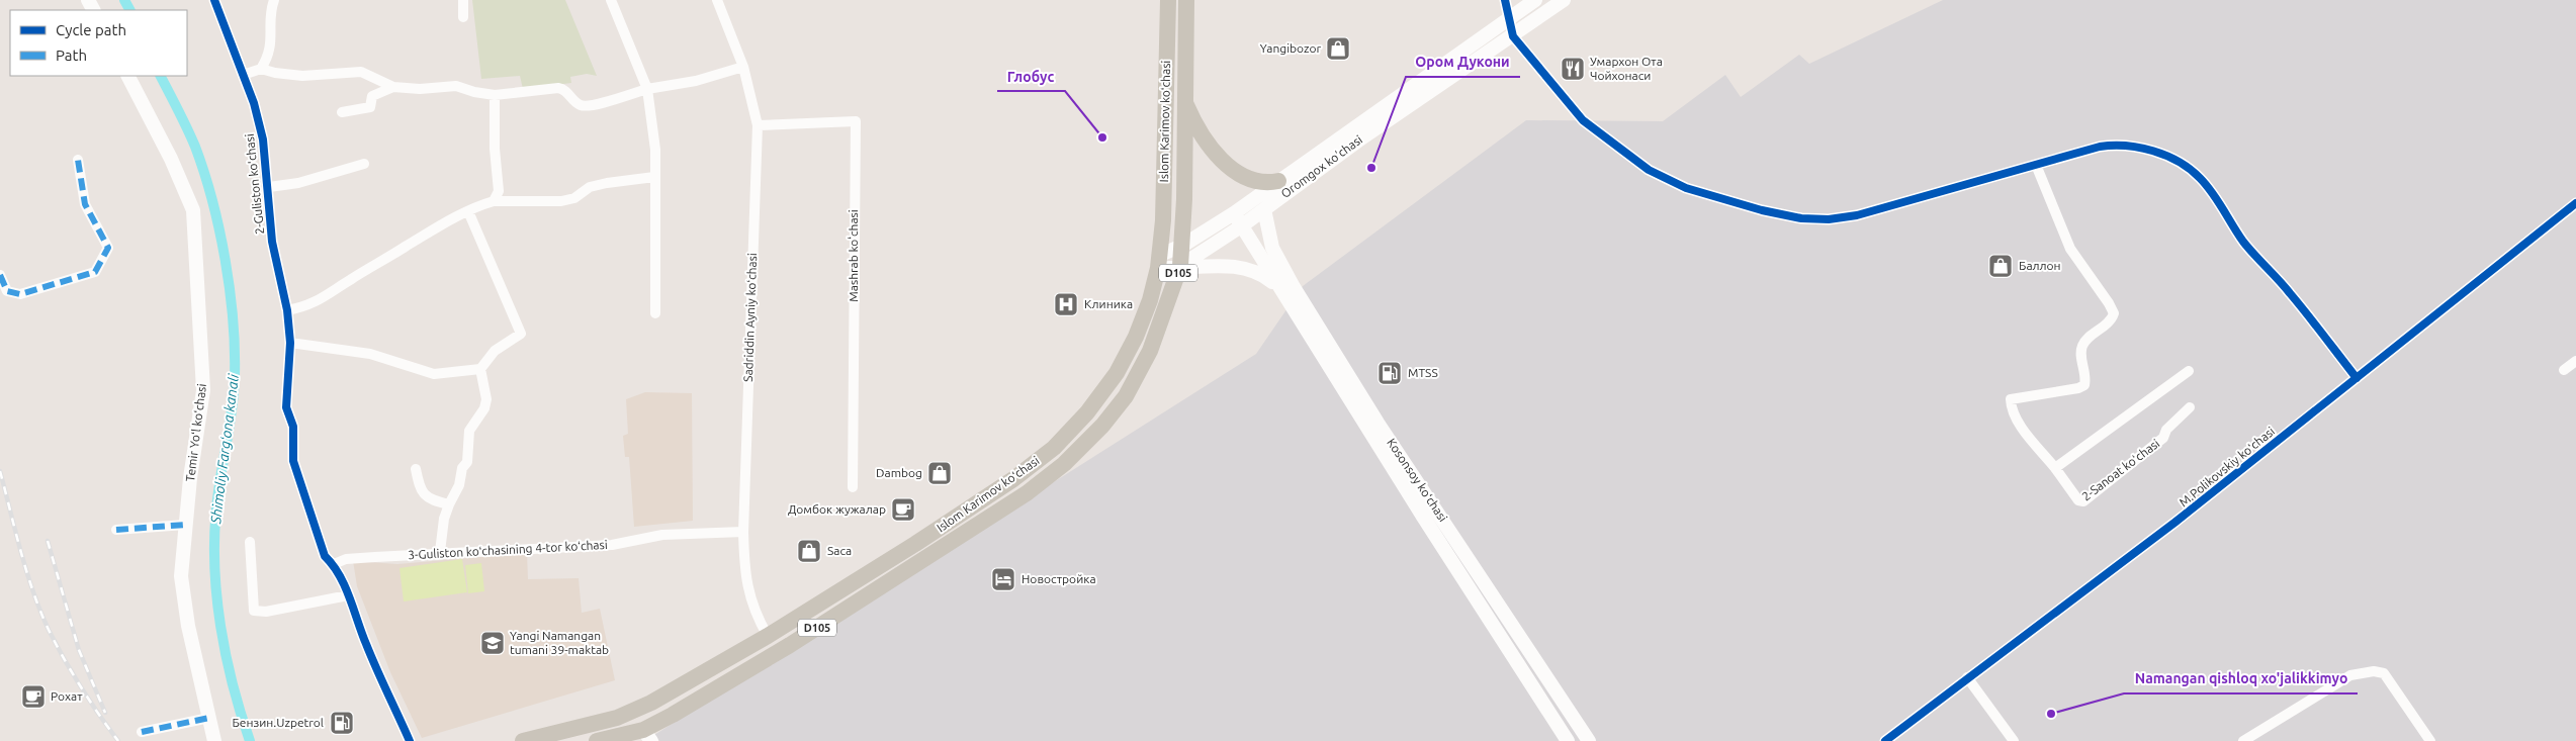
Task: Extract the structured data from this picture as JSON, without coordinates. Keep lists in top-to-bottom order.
{
  "streets": {
    "main road": ["Islom Karimov koʻchasi", "D105"],
    "street": [
      "Oromgox ko‘chasi",
      "2-Guliston koʻchasi",
      "Mashrab koʻchasi",
      "Sadriddin Ayniy koʻchasi",
      "Temir Yoʻl koʻchasi",
      "M.Polikovskiy koʻchasi",
      "2-Sanoat koʻchasi",
      "Kosonsoy koʻchasi",
      "3-Guliston koʻchasining 4-tor koʻchasi"
    ]
  },
  "crossings": [
    ["Islom Karimov koʻchasi", "Oromgox ko‘chasi"],
    ["Islom Karimov koʻchasi", "Sadriddin Ayniy koʻchasi"],
    ["Oromgox ko‘chasi", "Kosonsoy koʻchasi"],
    ["2-Guliston koʻchasi", "3-Guliston koʻchasining 4-tor koʻchasi"],
    ["Mashrab koʻchasi", "Sadriddin Ayniy koʻchasi"],
    ["Sadriddin Ayniy koʻchasi", "3-Guliston koʻchasining 4-tor koʻchasi"]
  ],
  "water": ["Shimoliy Fargʻona kanali"],
  "places": {
    "shop": [
      "Yangibozor",
      "Баллон",
      "Dambog",
      "Saca"
    ],
    "restaurant": ["Умархон Ота Чойхонаси"],
    "other": ["Глобус", "Ором Дукони", "Namangan qishloq xo'jalikkimyo"],
    "hospital": ["Клиника"],
    "fuel station": ["MTSS", "Бензин.Uzpetrol"],
    "cafe": ["Домбок жужалар", "Рохат"],
    "hotel": ["Новостройка"],
    "school or university": ["Yangi Namangan tumani 39-maktab"]
  },
  "legend": ["Cycle path", "Path"]
}
